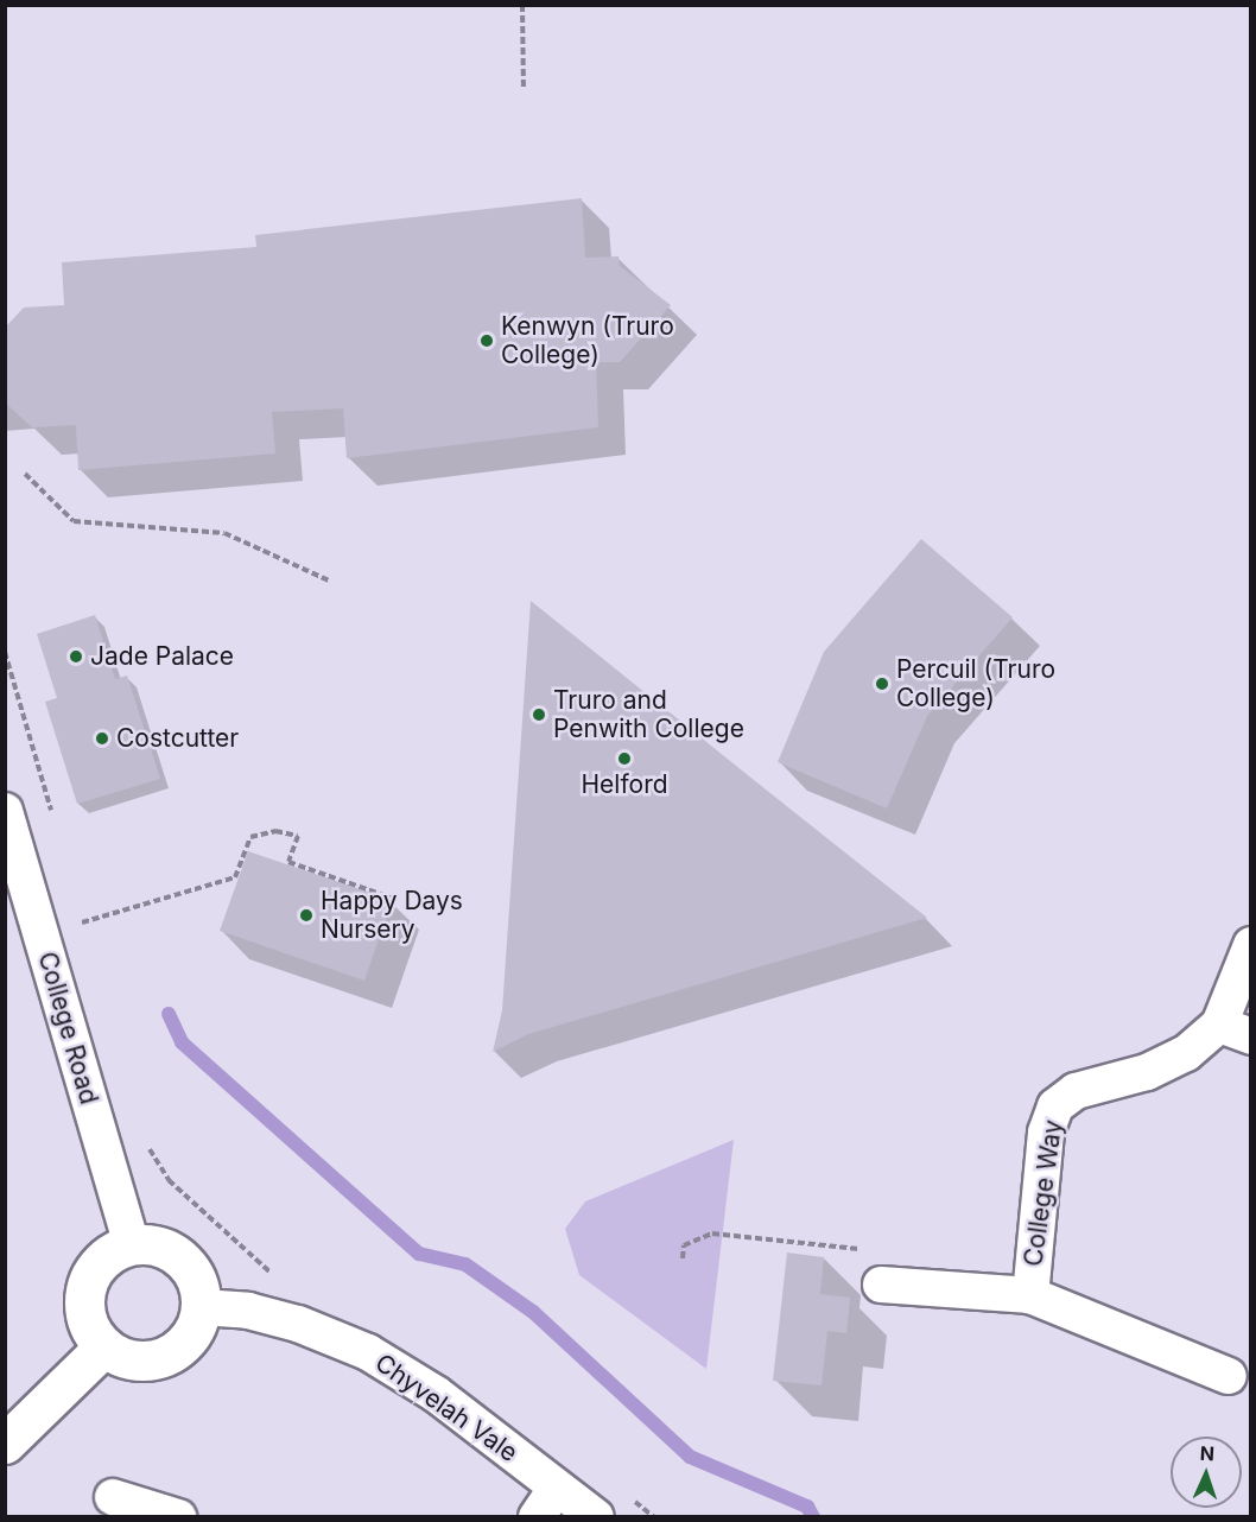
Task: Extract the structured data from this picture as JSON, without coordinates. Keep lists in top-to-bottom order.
{
  "streets": {
    "street": ["College Road", "College Way", "Chyvelah Vale"]
  },
  "crossings": [
    ["College Road", "Chyvelah Vale"]
  ],
  "places": [
    "Kenwyn (Truro College)",
    "Jade Palace",
    "Percuil (Truro College)",
    "Truro and Penwith College",
    "Costcutter",
    "Helford",
    "Happy Days Nursery"
  ],
  "north": "top"
}
